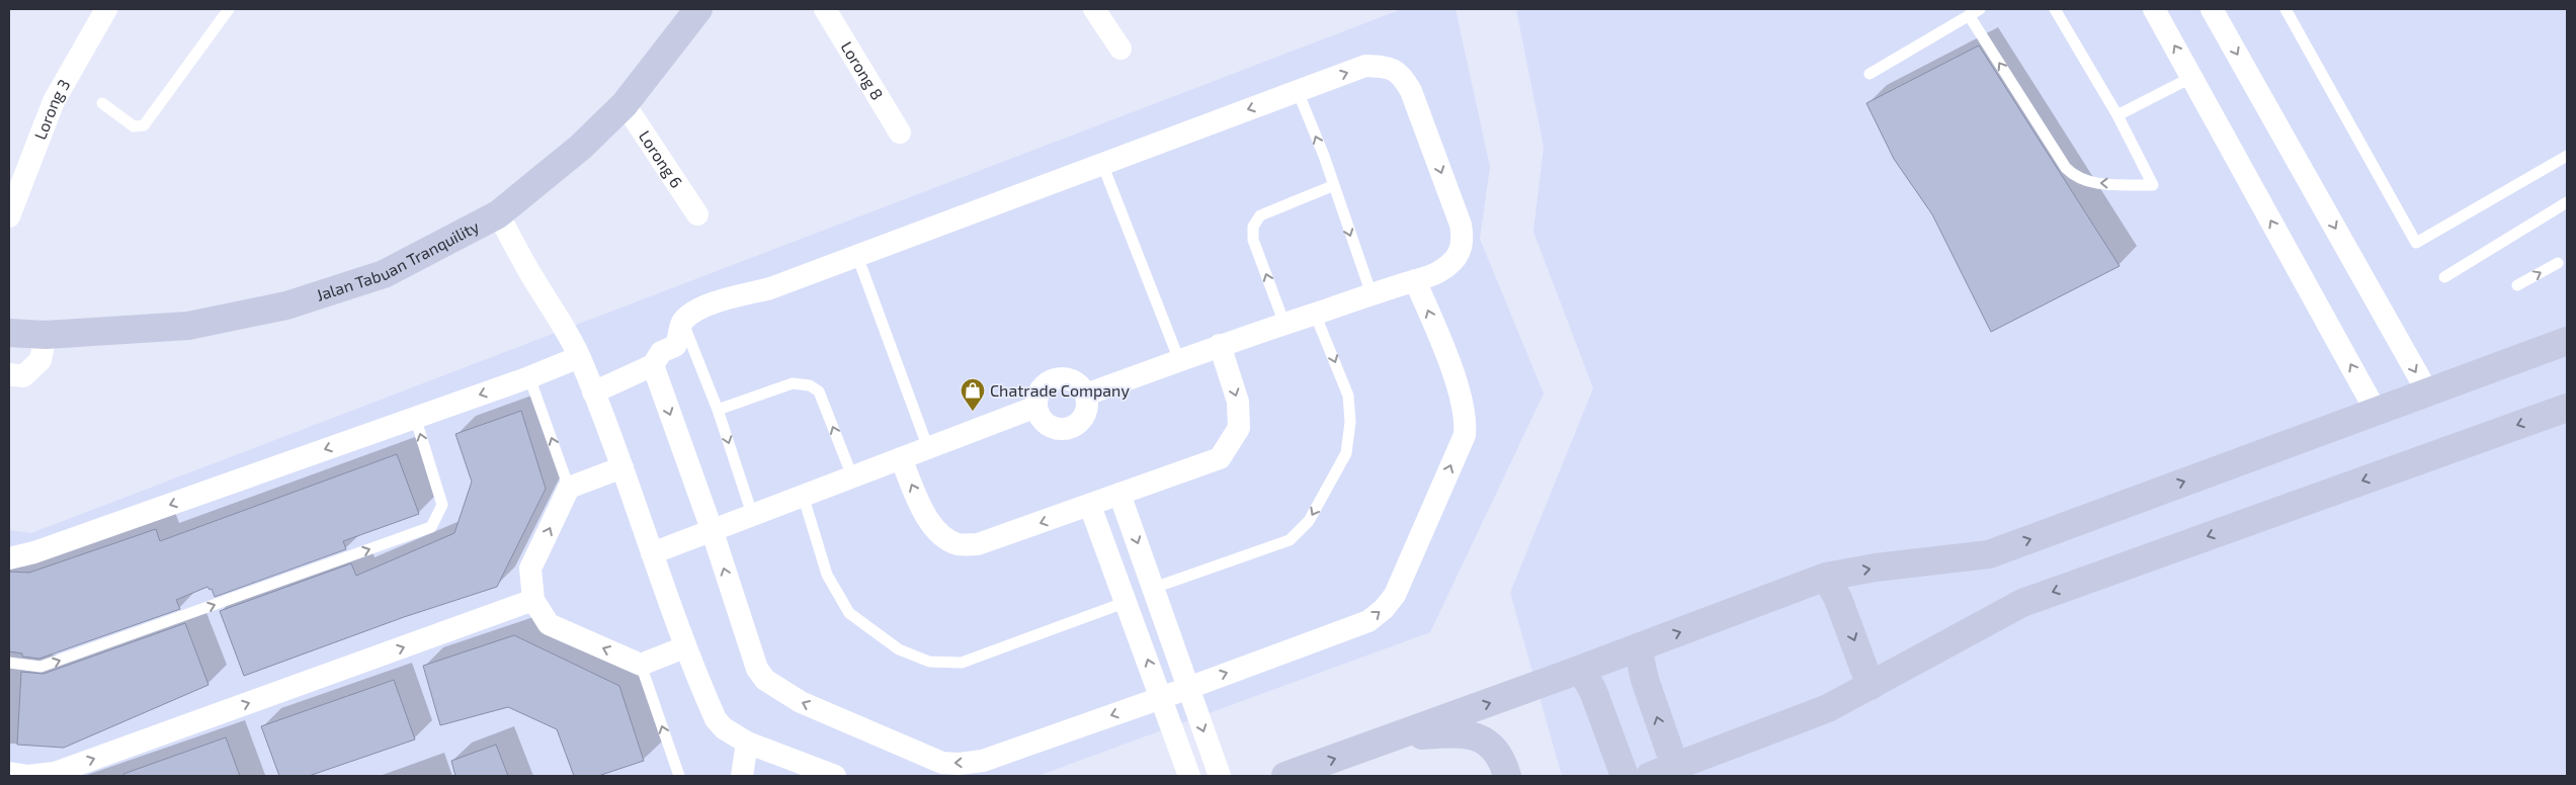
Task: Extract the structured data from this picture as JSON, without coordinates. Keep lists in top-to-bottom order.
{
  "streets": {
    "street": [
      "Lorong 8",
      "Lorong 3",
      "Lorong 6",
      "Jalan Tabuan Tranquility"
    ]
  },
  "crossings": [
    ["Lorong 6", "Jalan Tabuan Tranquility"]
  ],
  "places": {
    "shop": ["Chatrade Company"]
  }
}
